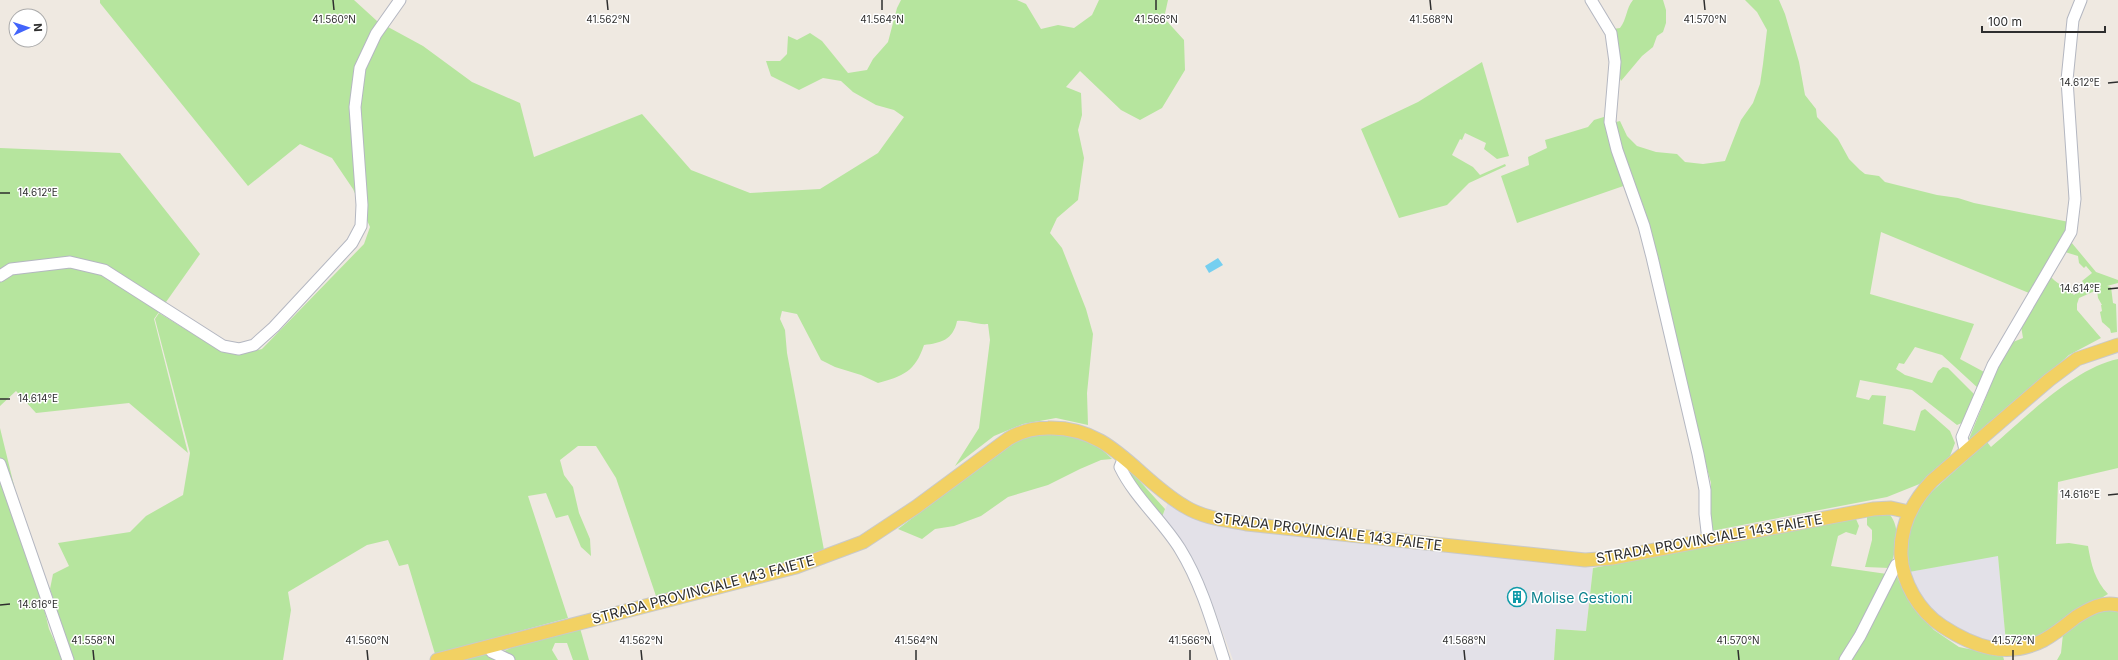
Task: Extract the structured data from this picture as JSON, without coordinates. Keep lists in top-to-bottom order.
{
  "streets": {
    "main road": ["STRADA PROVINCIALE 143 FAIETE"]
  },
  "places": {
    "building": ["Molise Gestioni"]
  },
  "scale_bar": "100 m",
  "north": "right",
  "coordinates": [
    "41.560°N",
    "41.562°N",
    "41.564°N",
    "41.566°N",
    "41.568°N",
    "41.570°N",
    "14.612°E",
    "14.614°E",
    "14.616°E",
    "41.558°N",
    "41.572°N"
  ]
}
